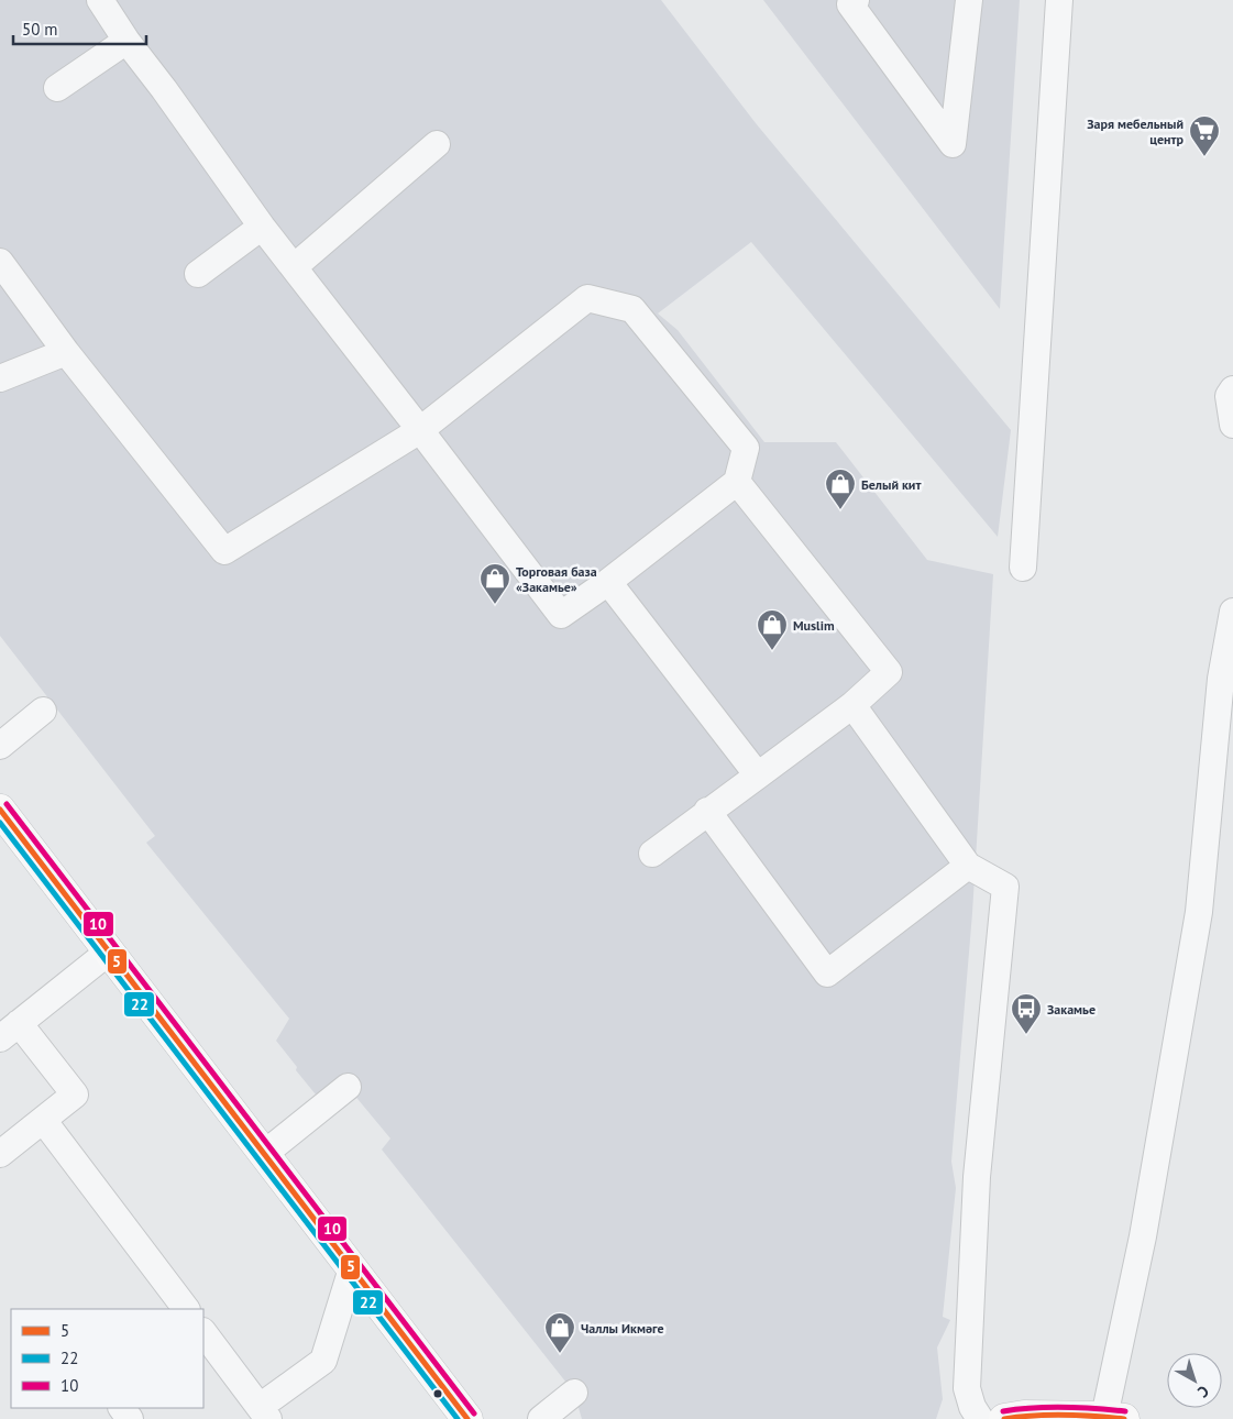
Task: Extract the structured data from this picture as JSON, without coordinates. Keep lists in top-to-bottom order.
{
  "places": {
    "supermarket": ["Заря мебельный центр"],
    "shop": [
      "Белый кит",
      "Торговая база «Закамье»",
      "Muslim",
      "Чаллы Икмәге"
    ],
    "bus stop": ["Закамье"]
  },
  "lines": ["transit line 10", "transit line 5", "transit line 22"],
  "legend": ["5", "22", "10"],
  "scale_bar": "50 m",
  "north": "bottom right"
}
